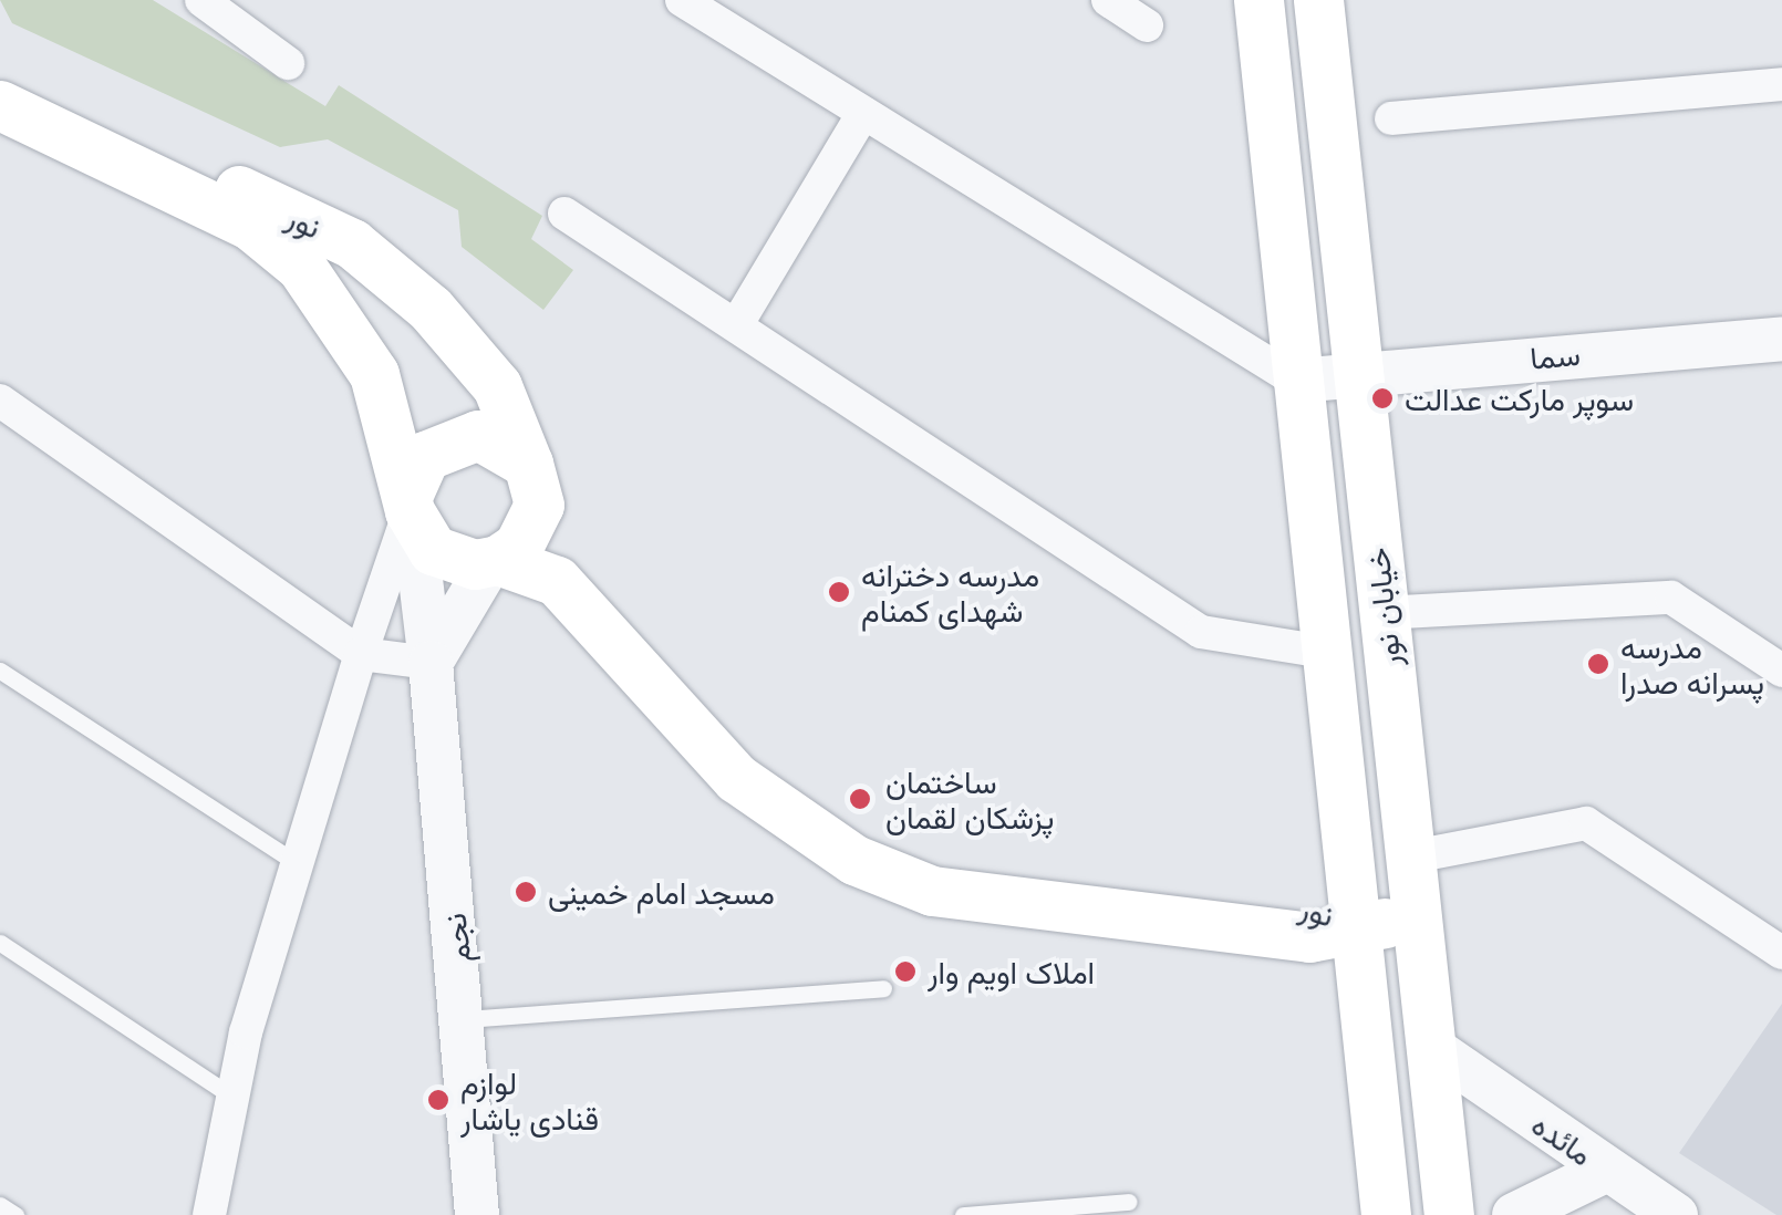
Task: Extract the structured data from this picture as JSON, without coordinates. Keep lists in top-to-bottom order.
{
  "streets": {
    "main road": ["نور", "خیابان نور"],
    "street": ["سما", "نجم", "مائده"]
  },
  "crossings": [
    ["نور", "خیابان نور"],
    ["نور", "نجم"],
    ["سما", "خیابان نور"],
    ["خیابان نور", "مائده"]
  ],
  "places": [
    "سوپر مارکت عدالت",
    "مدرسه دخترانه شهدای کمنام",
    "مدرسه پسرانه صدرا",
    "ساختمان پزشکان لقمان",
    "مسجد امام خمینی",
    "املاک اویم وار",
    "لوازم قنادی یاشار"
  ]
}
